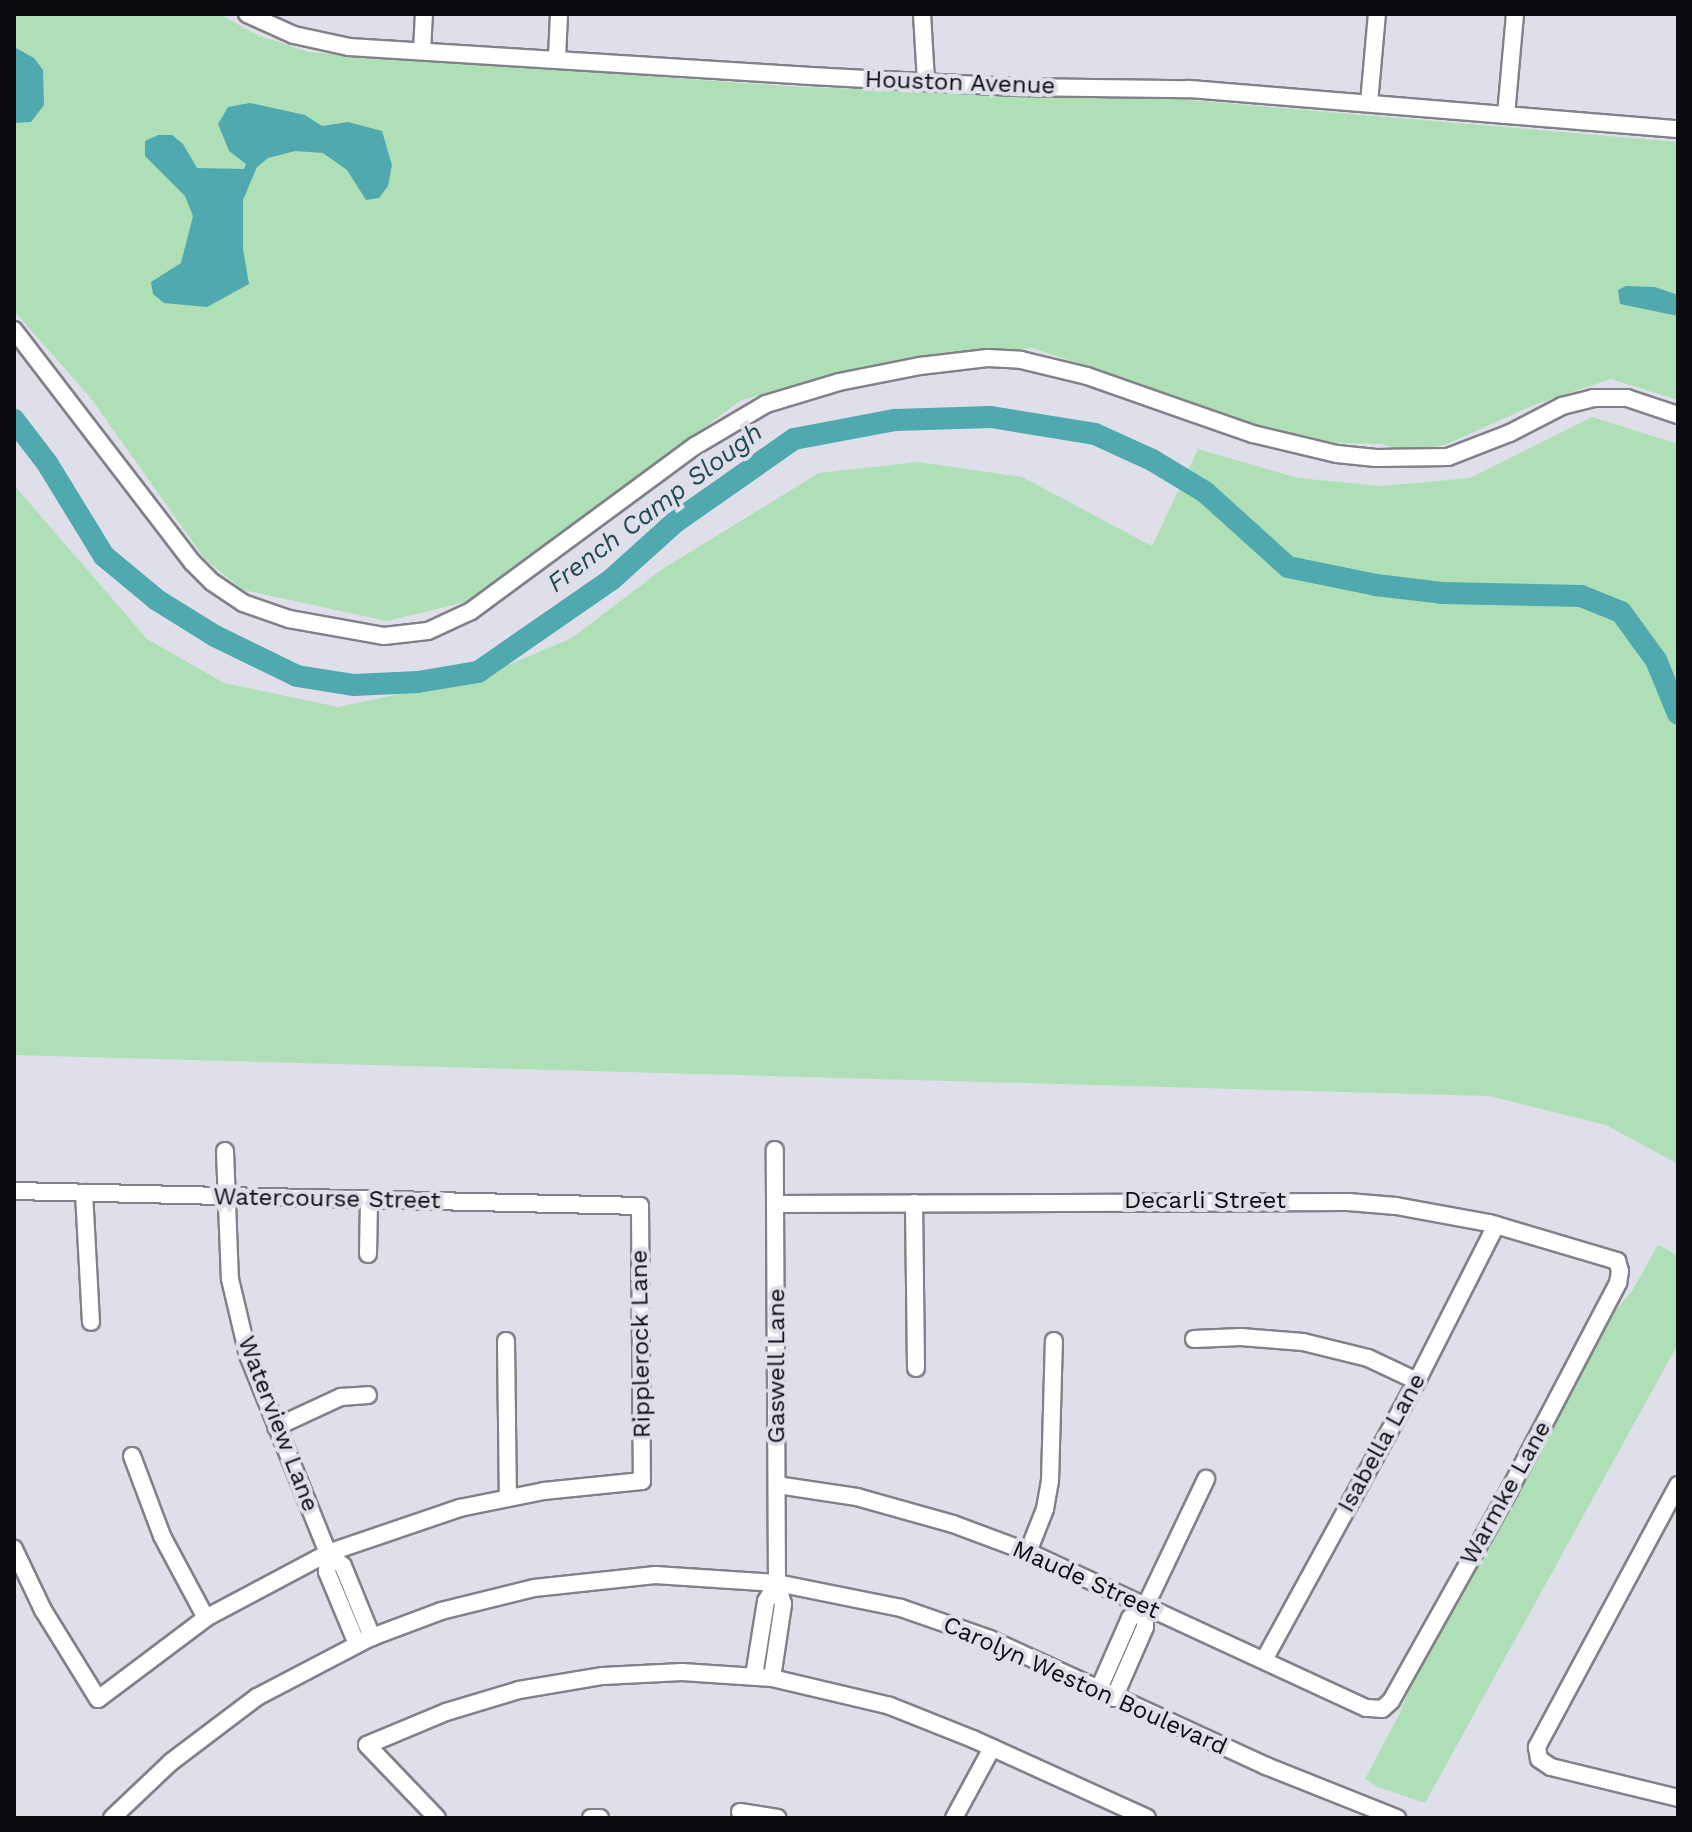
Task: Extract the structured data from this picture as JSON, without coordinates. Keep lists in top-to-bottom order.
{
  "streets": {
    "street": [
      "Houston Avenue",
      "Watercourse Street",
      "Decarli Street",
      "Ripplerock Lane",
      "Gaswell Lane",
      "Waterview Lane",
      "Isabella Lane",
      "Warmke Lane",
      "Maude Street",
      "Carolyn Weston Boulevard"
    ]
  },
  "crossings": [
    ["Watercourse Street", "Ripplerock Lane"],
    ["Watercourse Street", "Waterview Lane"],
    ["Decarli Street", "Gaswell Lane"],
    ["Decarli Street", "Isabella Lane"],
    ["Decarli Street", "Warmke Lane"],
    ["Gaswell Lane", "Maude Street"],
    ["Gaswell Lane", "Carolyn Weston Boulevard"],
    ["Waterview Lane", "Carolyn Weston Boulevard"],
    ["Isabella Lane", "Maude Street"],
    ["Warmke Lane", "Maude Street"]
  ],
  "water": ["French Camp Slough"]
}
